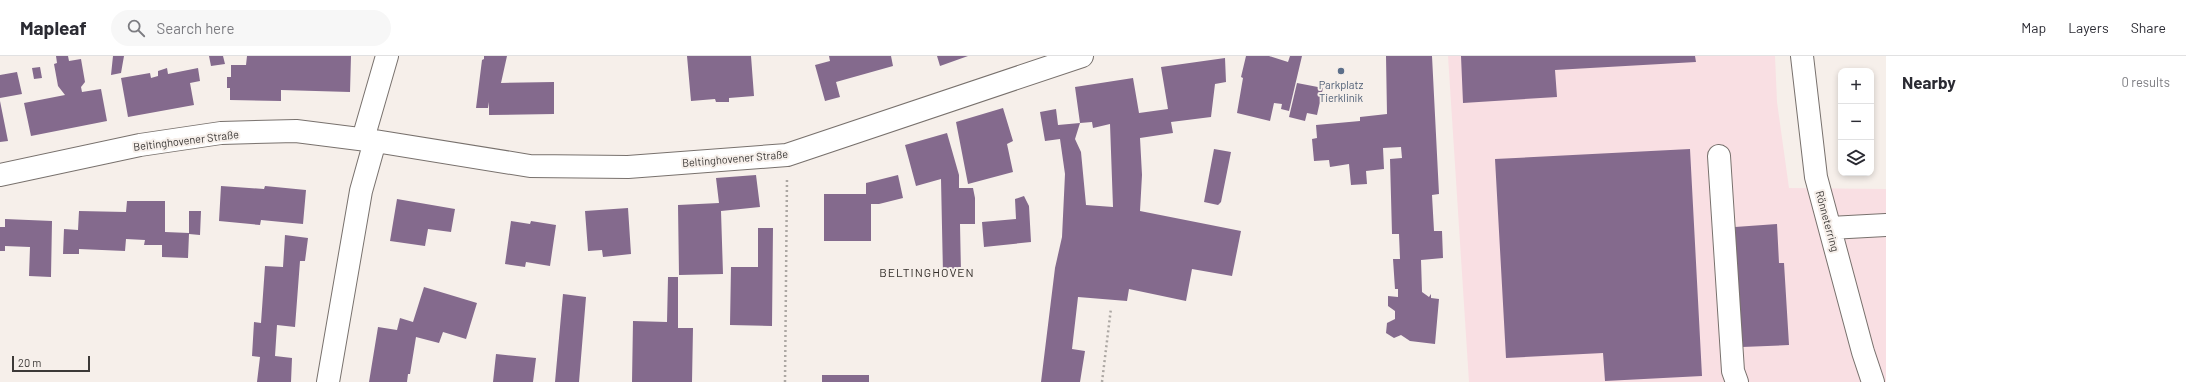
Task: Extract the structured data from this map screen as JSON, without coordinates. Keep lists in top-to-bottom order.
{
  "streets": {
    "street": ["Beltinghovener Straße", "Rönneterring"]
  },
  "districts": ["BELTINGHOVEN"],
  "places": ["Parkplatz Tierklinik"],
  "scale_bar": "20 m",
  "page": {
    "header": "Mapleaf",
    "search": "Search here",
    "nav": ["Map", "Layers", "Share"],
    "heading": ["Nearby", "0 results"],
    "map_buttons": ["+", "−"],
    "scale": "20 m"
  }
}
